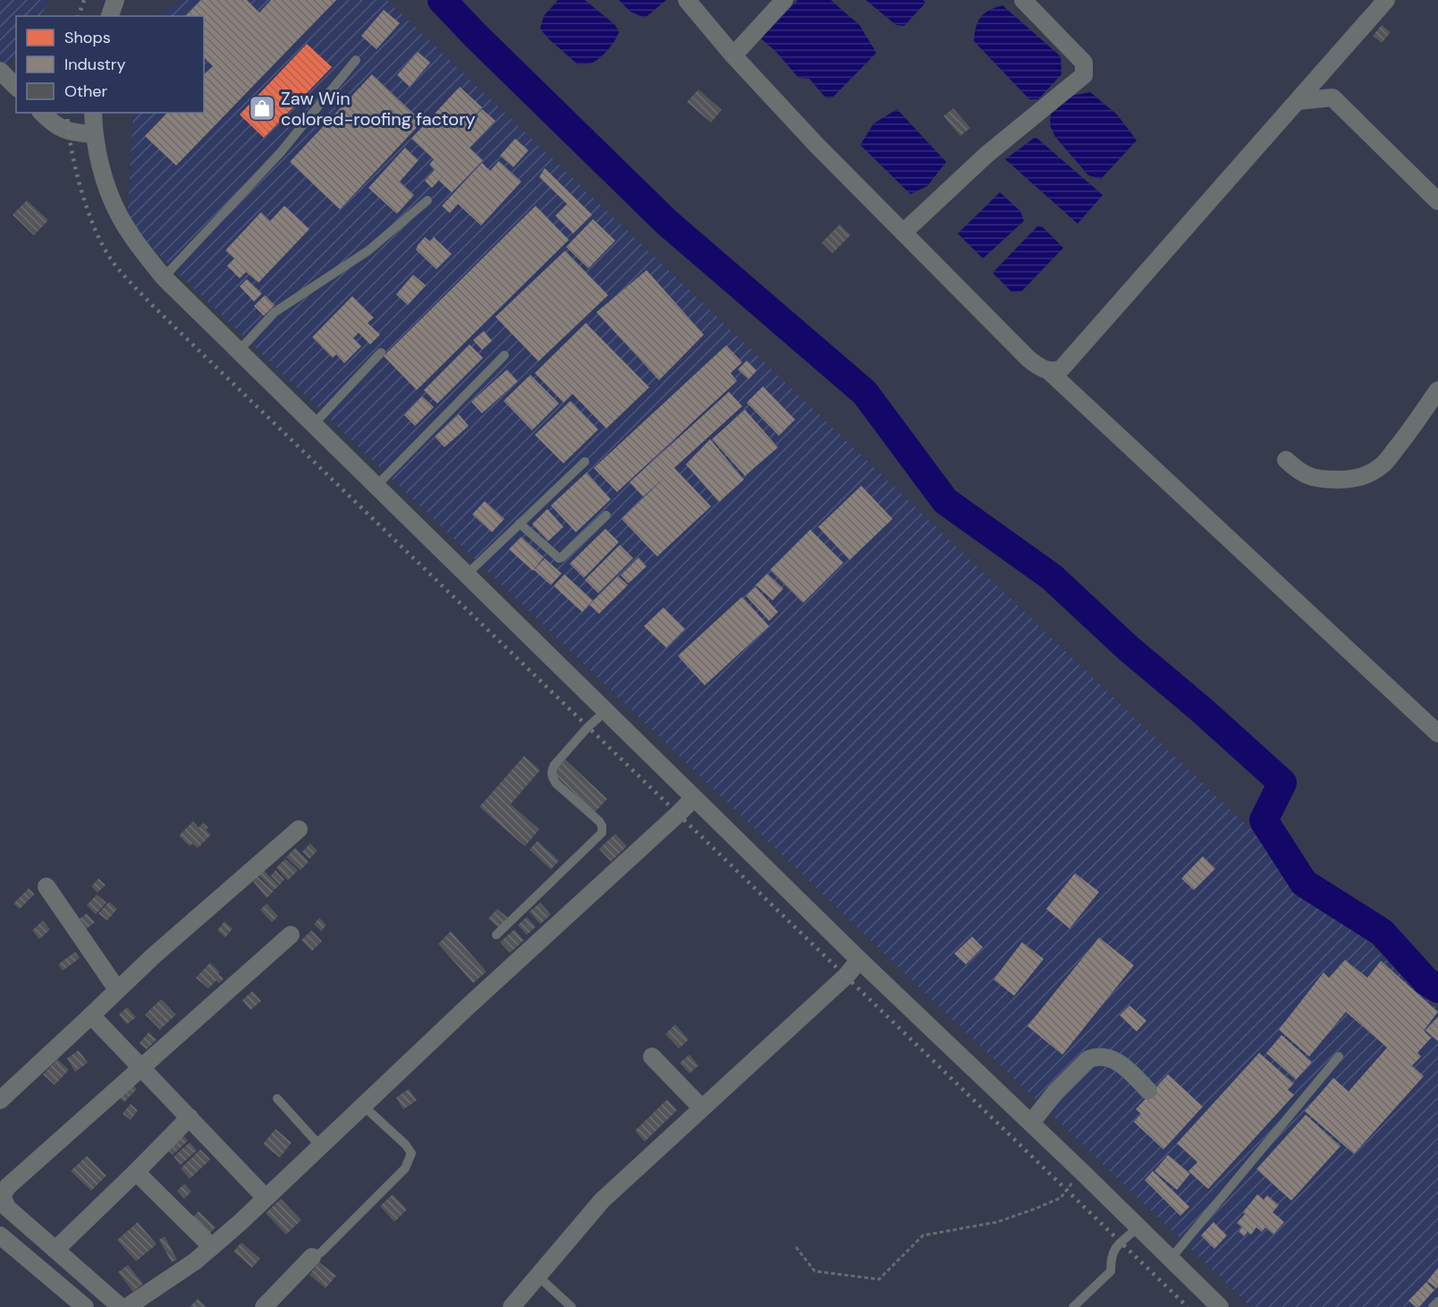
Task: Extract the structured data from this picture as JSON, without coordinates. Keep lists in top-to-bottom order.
{
  "places": {
    "shop": ["Zaw Win colored-roofing factory"]
  },
  "legend": ["Shops", "Industry", "Other"]
}
